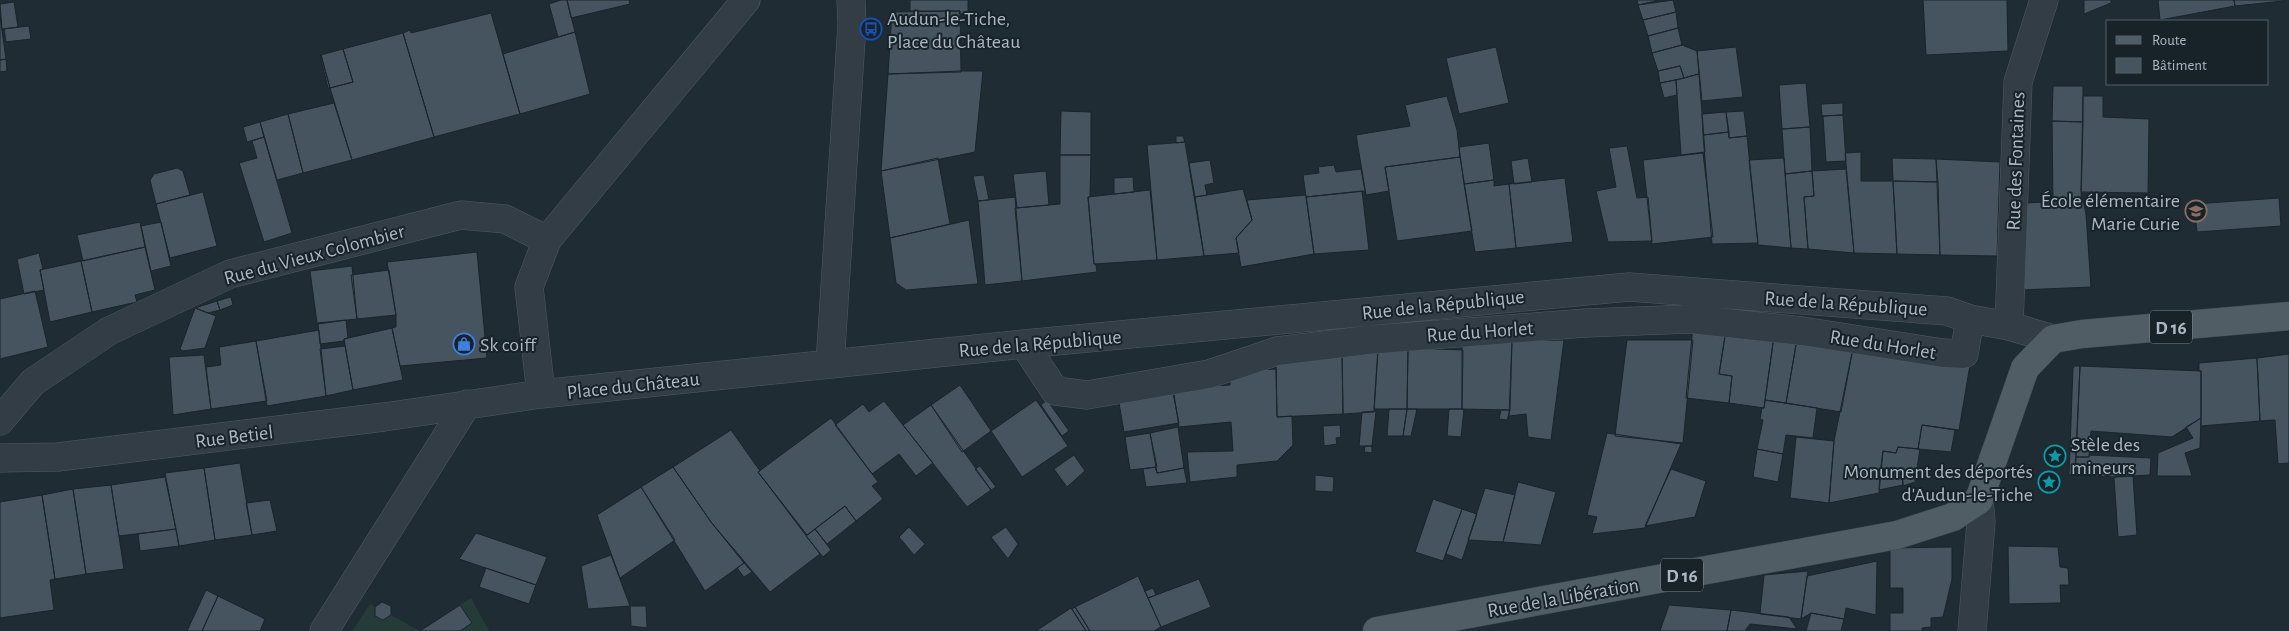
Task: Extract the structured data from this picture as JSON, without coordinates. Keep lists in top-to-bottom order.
{
  "streets": {
    "main road": ["D 16", "Rue de la Libération"],
    "street": [
      "Rue des Fontaines",
      "Rue du Vieux Colombier",
      "Rue de la République",
      "Rue du Horlet",
      "Place du Château",
      "Rue Betiel"
    ]
  },
  "crossings": [
    ["Rue des Fontaines", "Rue de la République"],
    ["Rue du Vieux Colombier", "Place du Château"],
    ["Rue de la République", "D 16"],
    ["Rue de la République", "Rue du Horlet"],
    ["Rue de la République", "Place du Château"],
    ["Place du Château", "Rue Betiel"]
  ],
  "places": {
    "bus stop": ["Audun-le-Tiche, Place du Château"],
    "school or university": ["École élémentaire Marie Curie"],
    "shop": ["Sk coiff"],
    "place": ["Stèle des mineurs", "Monument des déportés d'Audun-le-Tiche"]
  },
  "legend": ["Route", "Bâtiment"]
}
